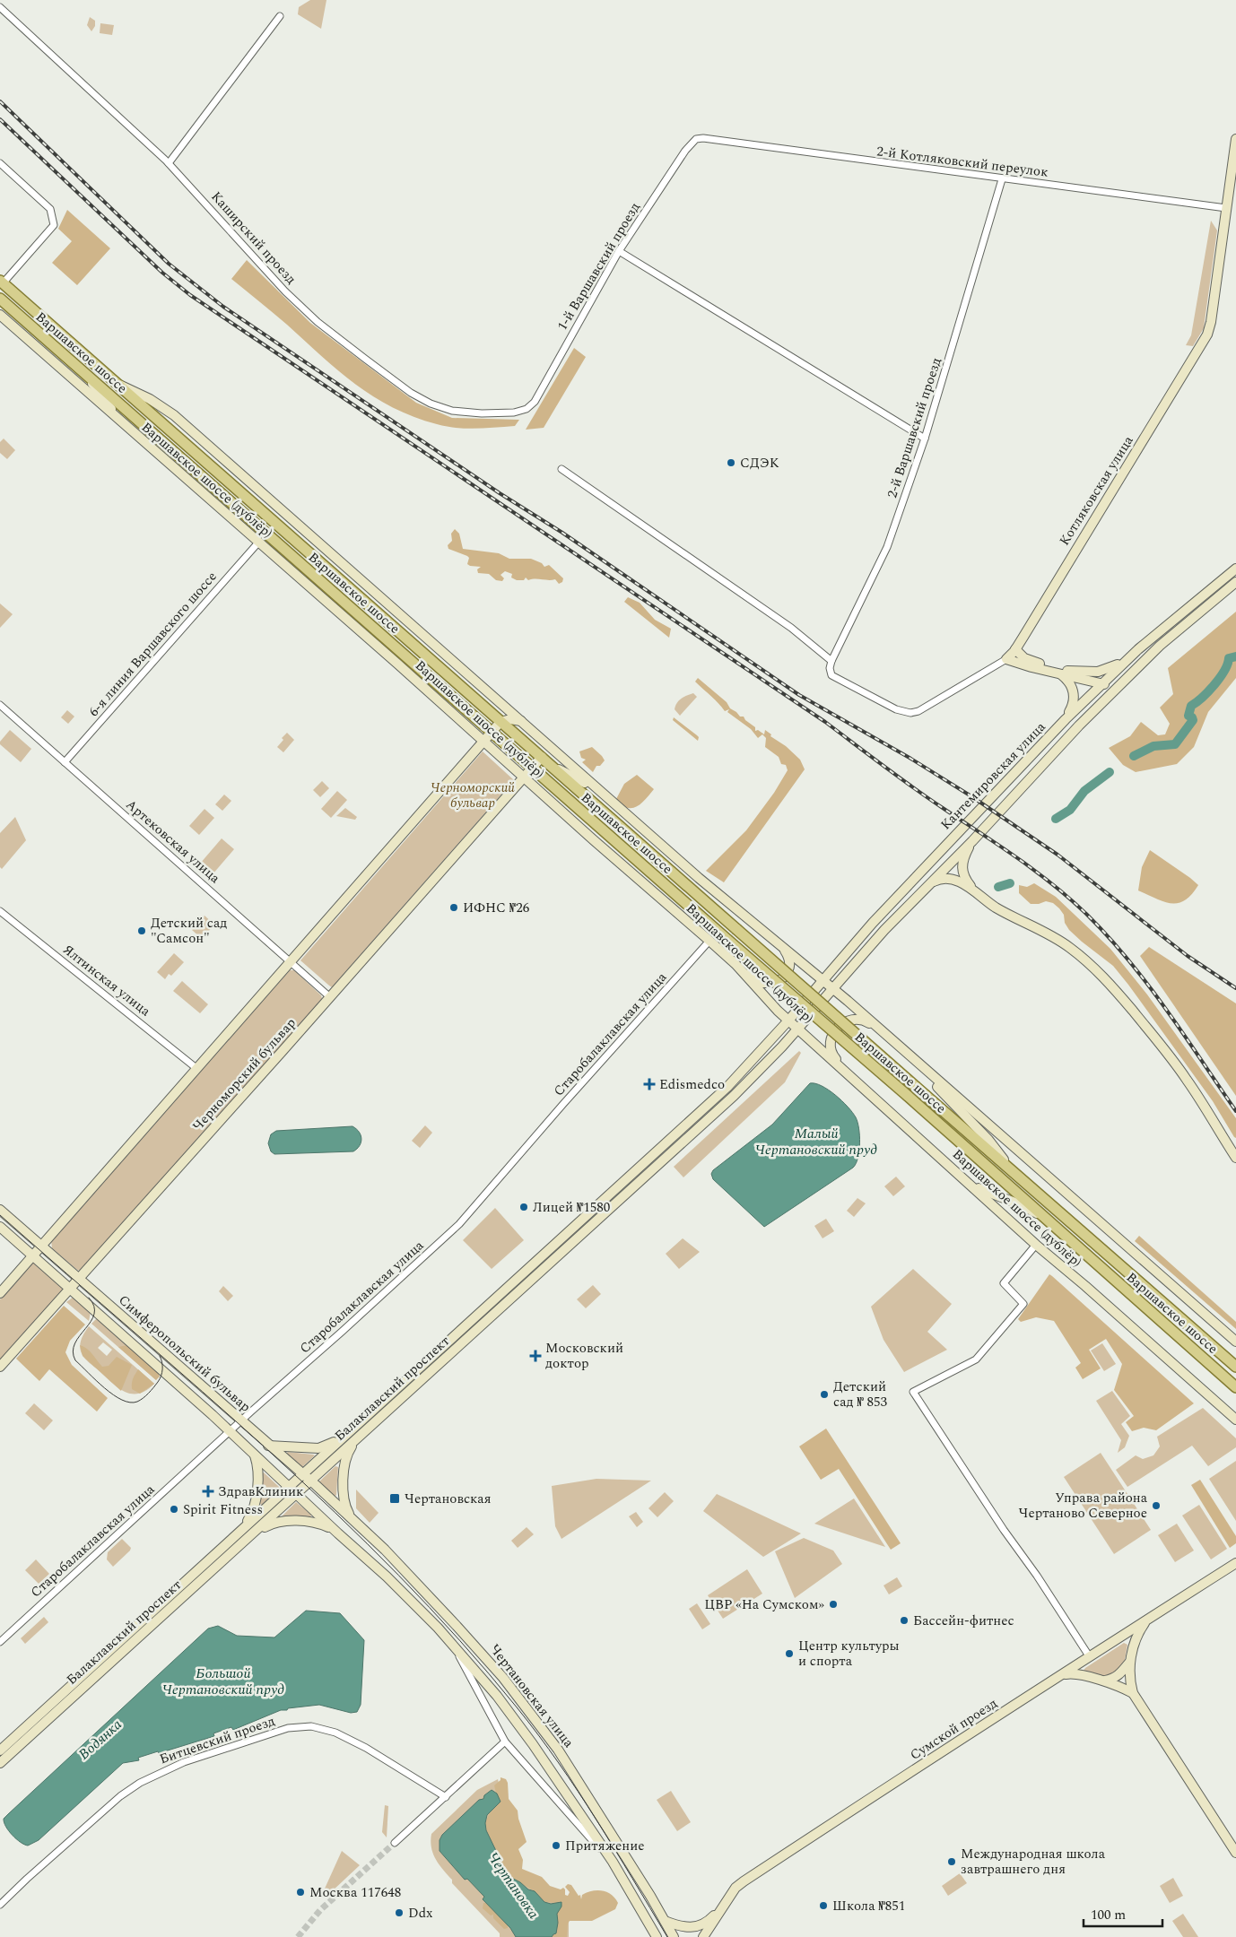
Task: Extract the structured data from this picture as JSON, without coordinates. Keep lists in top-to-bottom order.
{
  "streets": {
    "main road": [
      "Варшавское шоссе",
      "Варшавское шоссе (дублёр)",
      "Котляковская улица",
      "Кантемировская улица",
      "Черноморский бульвар",
      "Симферопольский бульвар",
      "Балаклавский проспект",
      "Чертановская улица",
      "Сумской проезд"
    ],
    "street": [
      "2-й Котляковский переулок",
      "Каширский проезд",
      "1-й Варшавский проезд",
      "2-й Варшавский проезд",
      "6-я линия Варшавского шоссе",
      "Артековская улица",
      "Ялтинская улица",
      "Старобалаклавская улица",
      "Битцевский проезд"
    ]
  },
  "crossings": [
    ["2-й Котляковский переулок", "1-й Варшавский проезд"],
    ["2-й Котляковский переулок", "2-й Варшавский проезд"],
    ["2-й Котляковский переулок", "Котляковская улица"],
    ["Каширский проезд", "1-й Варшавский проезд"],
    ["Варшавское шоссе", "Варшавское шоссе (дублёр)"],
    ["Варшавское шоссе", "Черноморский бульвар"],
    ["2-й Варшавский проезд", "Котляковская улица"],
    ["Варшавское шоссе (дублёр)", "6-я линия Варшавского шоссе"],
    ["Варшавское шоссе (дублёр)", "Кантемировская улица"],
    ["Варшавское шоссе (дублёр)", "Старобалаклавская улица"],
    ["Варшавское шоссе (дублёр)", "Черноморский бульвар"],
    ["Варшавское шоссе (дублёр)", "Балаклавский проспект"],
    ["6-я линия Варшавского шоссе", "Артековская улица"],
    ["Кантемировская улица", "Балаклавский проспект"],
    ["Артековская улица", "Черноморский бульвар"],
    ["Старобалаклавская улица", "Симферопольский бульвар"],
    ["Черноморский бульвар", "Симферопольский бульвар"],
    ["Симферопольский бульвар", "Балаклавский проспект"],
    ["Симферопольский бульвар", "Чертановская улица"]
  ],
  "water": [
    "Малый Чертановский пруд",
    "Большой Чертановский пруд",
    "Водянка",
    "Чертановка"
  ],
  "parks": ["Черноморский бульвар"],
  "places": {
    "other": [
      "СДЭК",
      "ИФНС №26",
      "Детский сад \"Самсон\"",
      "Лицей №1580",
      "Детский сад № 853",
      "Управа района Чертаново Северное",
      "Spirit Fitness",
      "ЦВР «На Сумском»",
      "Бассейн-фитнес",
      "Центр культуры и спорта",
      "Притяжение",
      "Международная школа завтрашнего дня",
      "Москва 117648",
      "Школа №851",
      "Ddx"
    ],
    "health": ["Edismedco", "Московский доктор", "ЗдравКлиник"],
    "transit": ["Чертановская"]
  },
  "scale_bar": "100 m"
}
